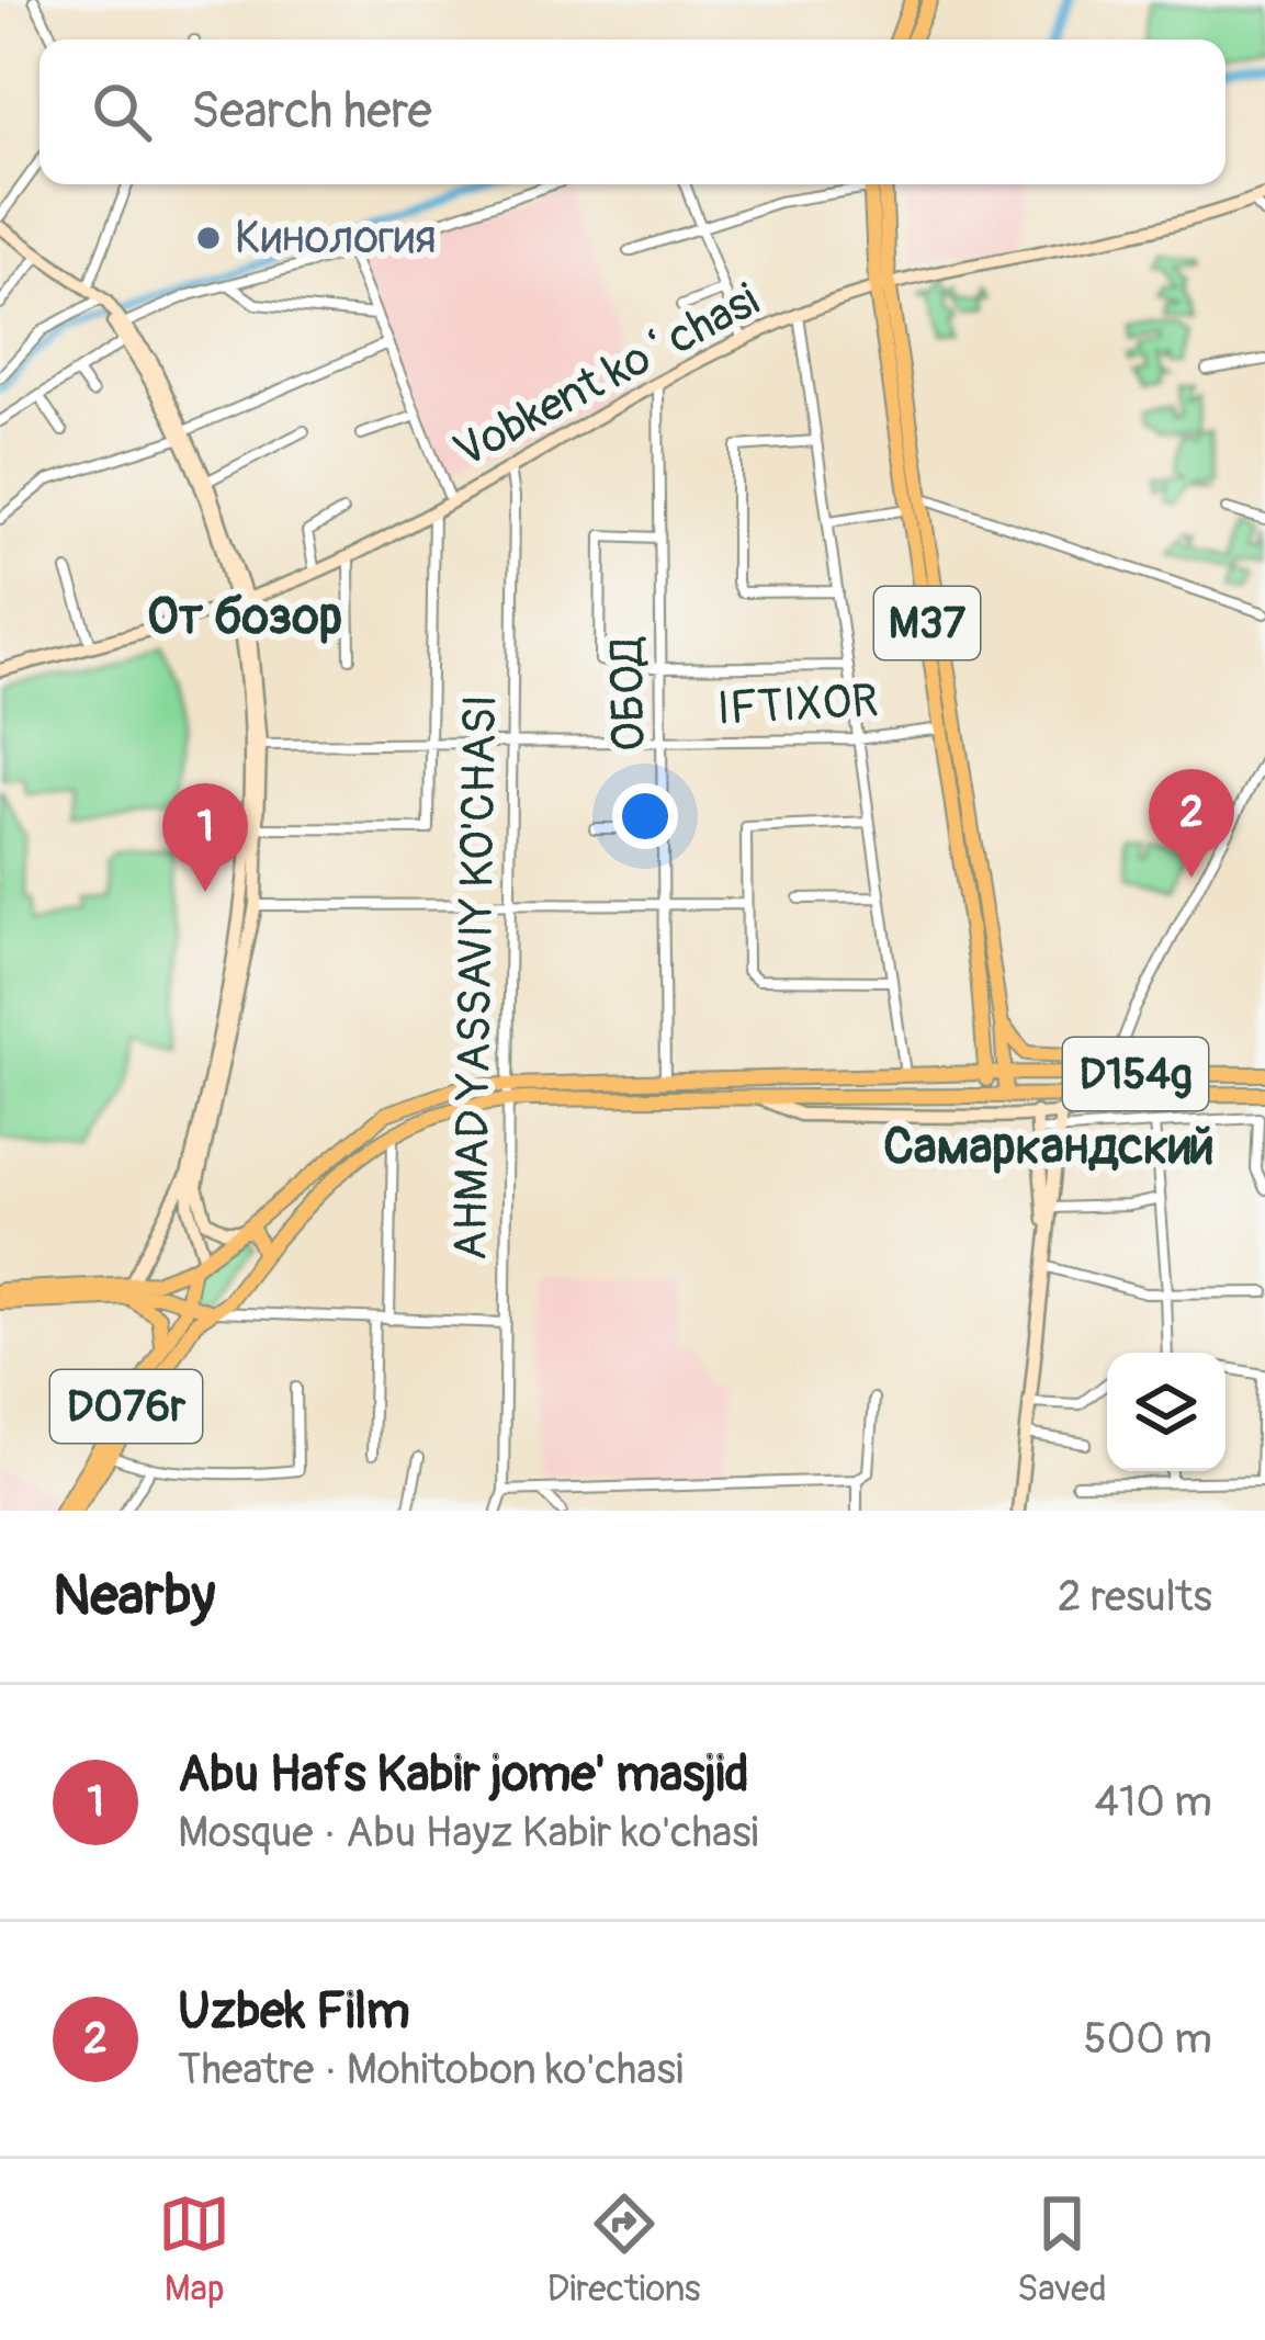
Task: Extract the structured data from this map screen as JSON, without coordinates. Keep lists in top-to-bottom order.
{
  "streets": {
    "main road": [
      "Vobkent koʻchasi",
      "M37",
      "D154g",
      "D076r"
    ],
    "street": ["ОБОД", "IFTIXOR", "AHMAD YASSAVIY KO'CHASI"]
  },
  "crossings": [
    ["Vobkent koʻchasi", "M37"],
    ["Vobkent koʻchasi", "ОБОД"],
    ["Vobkent koʻchasi", "AHMAD YASSAVIY KO'CHASI"],
    ["M37", "IFTIXOR"],
    ["M37", "D154g"],
    ["ОБОД", "IFTIXOR"],
    ["IFTIXOR", "AHMAD YASSAVIY KO'CHASI"]
  ],
  "districts": ["От бозор", "Самаркандский"],
  "places": ["Кинология"],
  "page": {
    "search": "Search here",
    "pins": ["2", "1"],
    "heading": ["Nearby", "2 results"],
    "list": [
      {
        "mark": "1",
        "name": "Abu Hafs Kabir jome' masjid",
        "note": "Mosque · Abu Hayz Kabir ko'chasi",
        "value": "410 m"
      },
      {
        "mark": "2",
        "name": "Uzbek Film",
        "note": "Theatre · Mohitobon ko'chasi",
        "value": "500 m"
      }
    ],
    "nav": ["Map", "Directions", "Saved"]
  }
}
